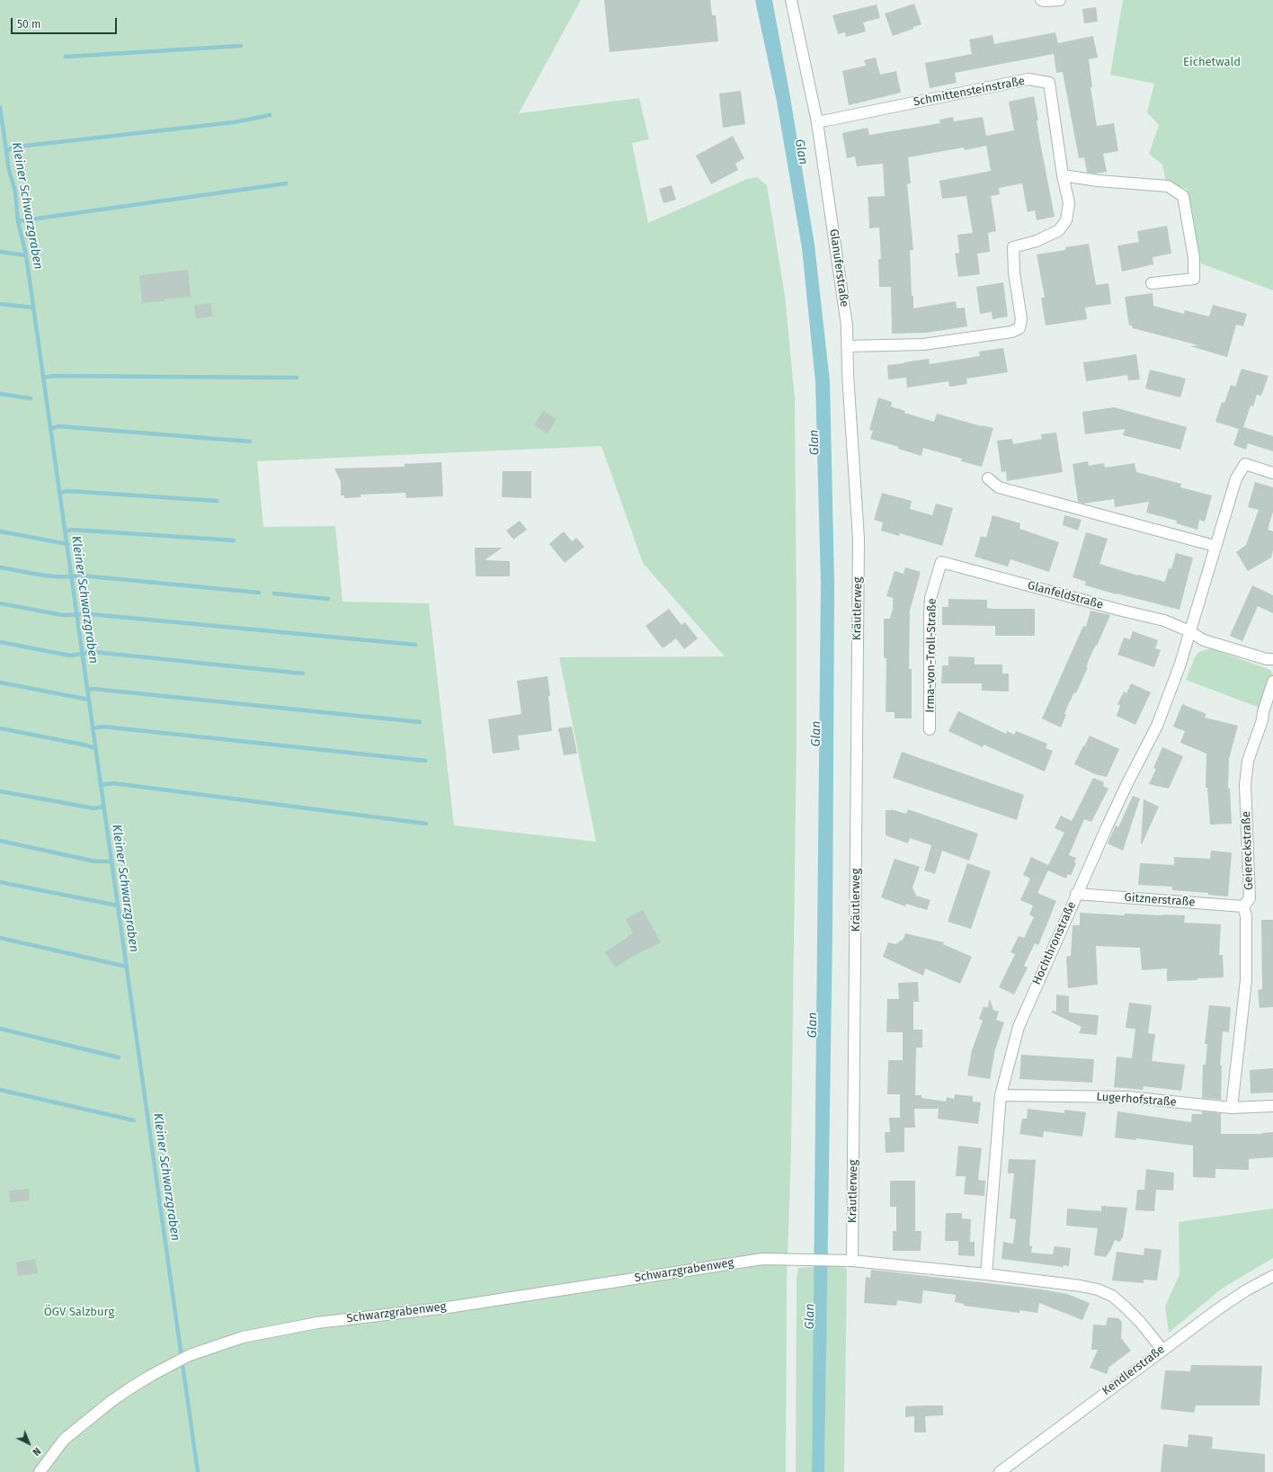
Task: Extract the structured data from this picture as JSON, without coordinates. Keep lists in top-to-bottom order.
{
  "streets": {
    "street": [
      "Schmittensteinstraße",
      "Glanuferstraße",
      "Glanfeldstraße",
      "Kräutlerweg",
      "Irma-von-Troll-Straße",
      "Geiereckstraße",
      "Gitznerstraße",
      "Hochthronstraße",
      "Lugerhofstraße",
      "Schwarzgrabenweg",
      "Kendlerstraße"
    ]
  },
  "crossings": [
    ["Schmittensteinstraße", "Glanuferstraße"],
    ["Glanuferstraße", "Kräutlerweg"],
    ["Glanfeldstraße", "Irma-von-Troll-Straße"],
    ["Glanfeldstraße", "Hochthronstraße"],
    ["Kräutlerweg", "Schwarzgrabenweg"],
    ["Geiereckstraße", "Gitznerstraße"],
    ["Geiereckstraße", "Lugerhofstraße"],
    ["Gitznerstraße", "Hochthronstraße"],
    ["Hochthronstraße", "Lugerhofstraße"]
  ],
  "water": ["Glan", "Kleiner Schwarzgraben"],
  "parks": ["Eichetwald", "ÖGV Salzburg"],
  "scale_bar": "50 m",
  "north": "bottom right"
}
